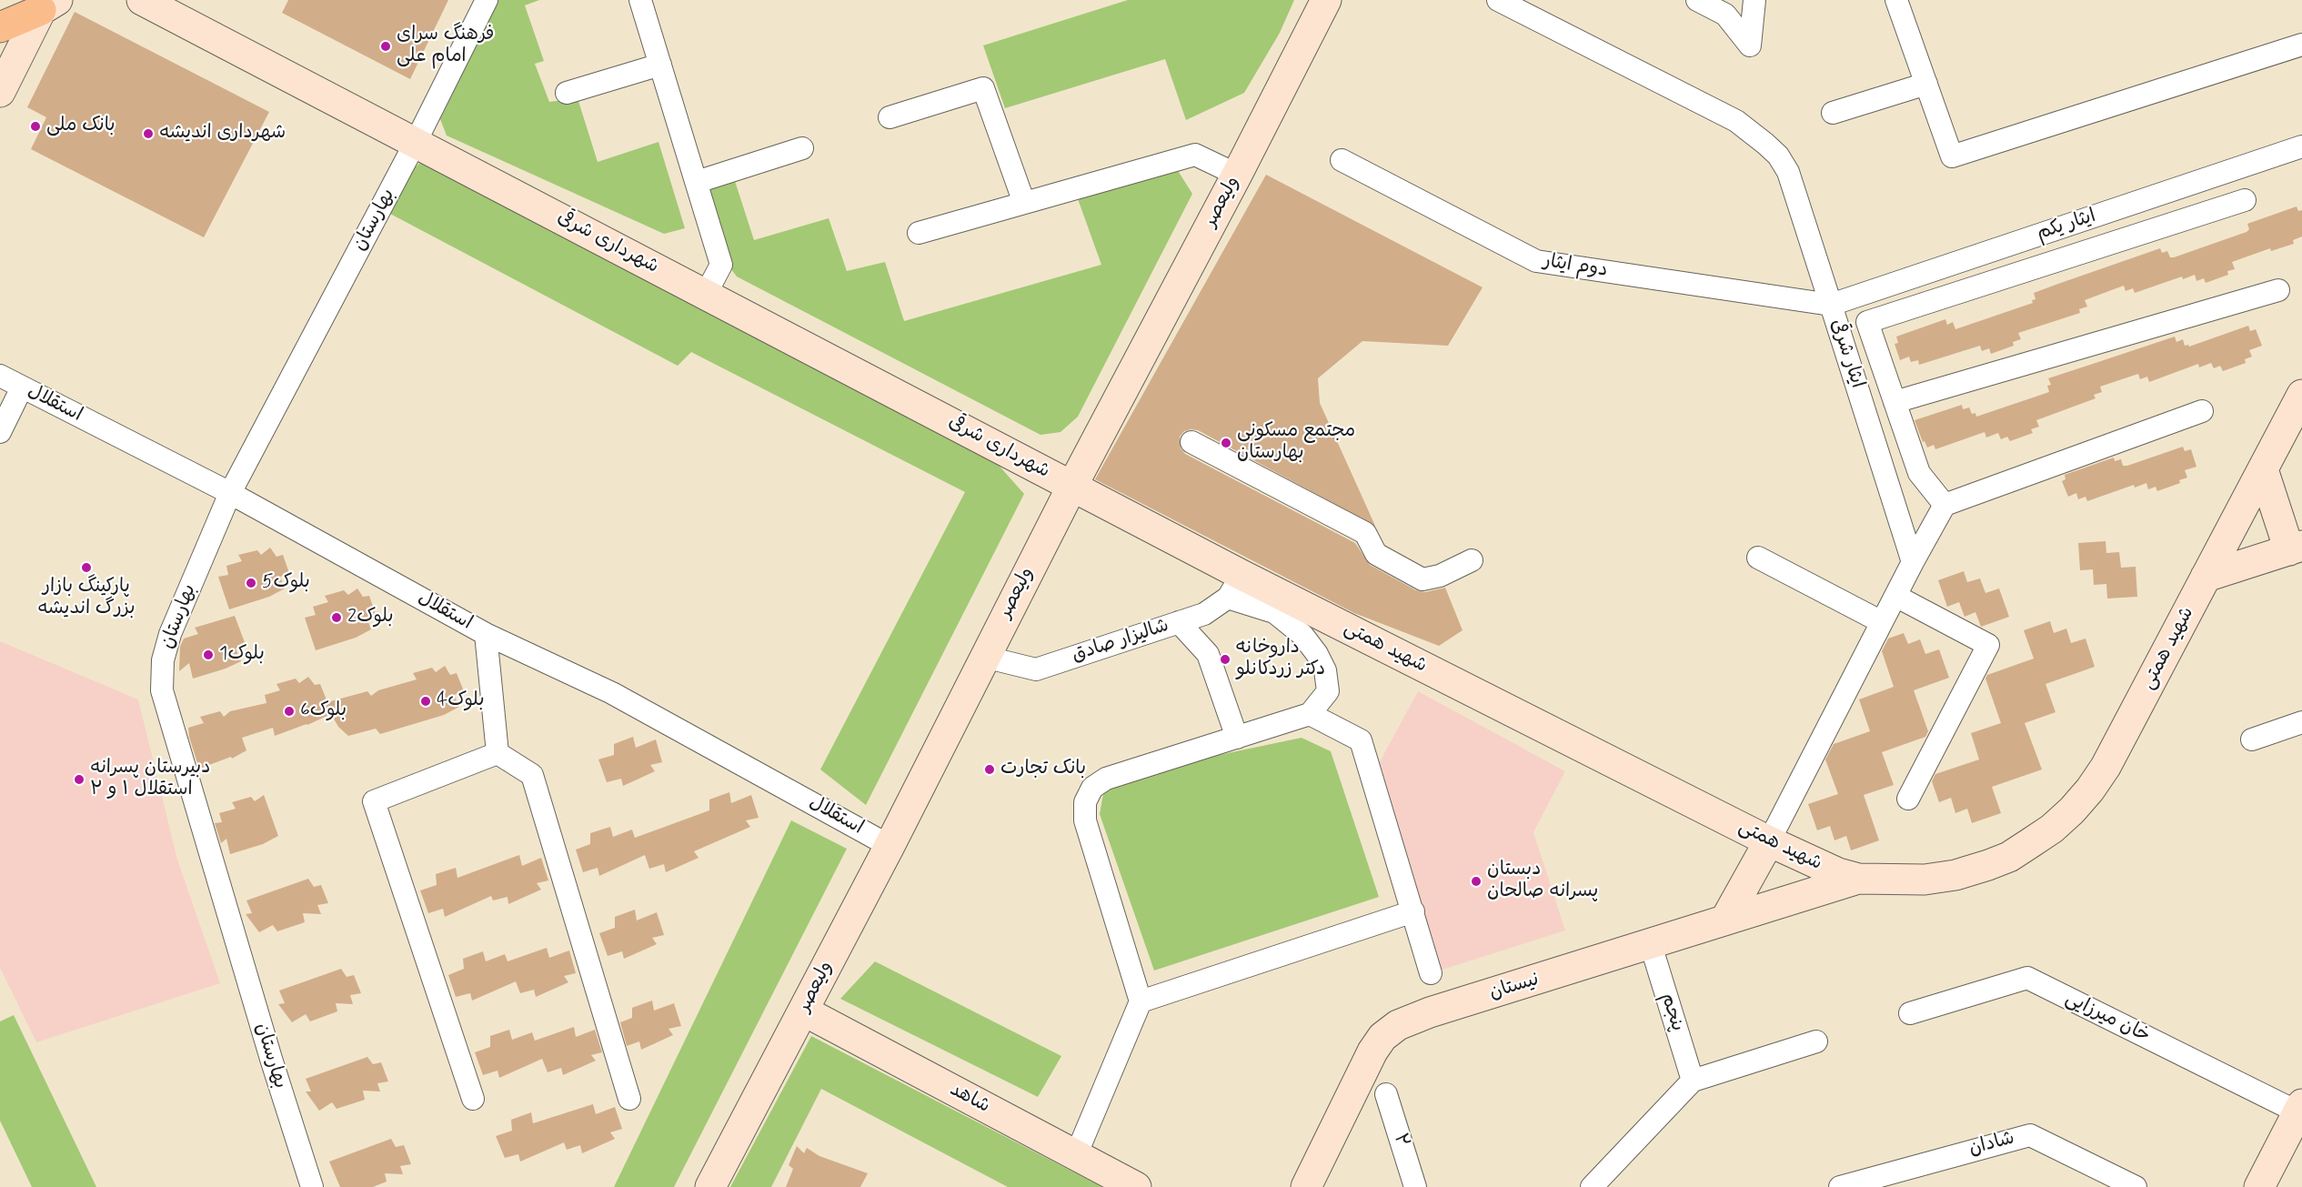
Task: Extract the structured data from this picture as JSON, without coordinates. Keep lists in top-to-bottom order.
{
  "streets": {
    "main road": [
      "ولیعصر",
      "شهرداری شرقی",
      "شهید همتی",
      "نيستان",
      "شاهد"
    ],
    "street": [
      "بهارستان",
      "ایثار یکم",
      "دوم ایثار",
      "ایثار شرقی",
      "استقلال",
      "شالیزار صادق",
      "پنجم",
      "خان میرزایی",
      "۲",
      "شادان"
    ]
  },
  "crossings": [
    ["ولیعصر", "شهرداری شرقی"],
    ["ولیعصر", "استقلال"],
    ["ولیعصر", "شالیزار صادق"],
    ["ولیعصر", "شهید همتی"],
    ["ولیعصر", "شاهد"],
    ["بهارستان", "شهرداری شرقی"],
    ["بهارستان", "استقلال"],
    ["ایثار یکم", "دوم ایثار"],
    ["ایثار یکم", "ایثار شرقی"],
    ["شهرداری شرقی", "شهید همتی"],
    ["دوم ایثار", "ایثار شرقی"],
    ["شالیزار صادق", "شهید همتی"],
    ["شهید همتی", "نيستان"],
    ["نيستان", "پنجم"]
  ],
  "places": [
    "فرهنگ سرای امام علی",
    "بانک ملی",
    "شهرداری اندیشه",
    "مجتمع مسکونی بهارستان",
    "پارکینگ بازار بزرگ اندیشه",
    "بلوک5",
    "بلوک2",
    "بلوک1",
    "داروخانه دکتر زردکانلو",
    "بلوک4",
    "بلوک6",
    "بانک تجارت",
    "دبیرستان پسرانه استقلال ۱ و ۲",
    "دبستان پسرانه صالحان"
  ]
}
